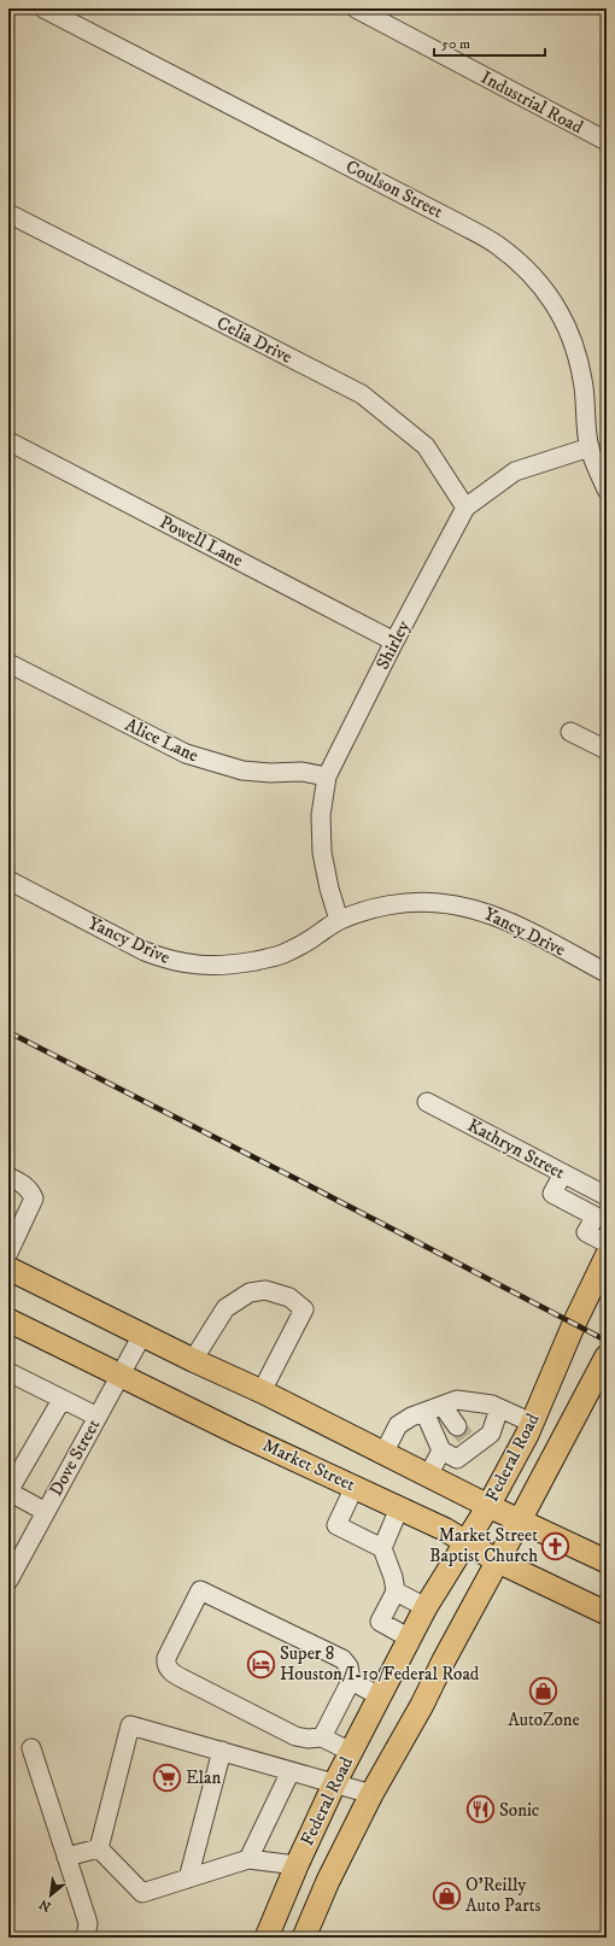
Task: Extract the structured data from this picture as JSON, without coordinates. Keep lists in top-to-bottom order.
{
  "streets": {
    "main road": ["Federal Road", "Market Street"],
    "street": [
      "Industrial Road",
      "Coulson Street",
      "Celia Drive",
      "Powell Lane",
      "Shirley",
      "Alice Lane",
      "Yancy Drive",
      "Kathryn Street",
      "Dove Street"
    ]
  },
  "crossings": [
    ["Coulson Street", "Shirley"],
    ["Celia Drive", "Shirley"],
    ["Powell Lane", "Shirley"],
    ["Shirley", "Alice Lane"],
    ["Shirley", "Yancy Drive"],
    ["Dove Street", "Market Street"],
    ["Federal Road", "Market Street"]
  ],
  "places": {
    "church": ["Market Street Baptist Church"],
    "hotel": ["Super 8 Houston/I-10/Federal Road"],
    "shop": ["AutoZone", "O'Reilly Auto Parts"],
    "supermarket": ["Elan"],
    "restaurant": ["Sonic"]
  },
  "scale_bar": "50 m",
  "north": "bottom left"
}
